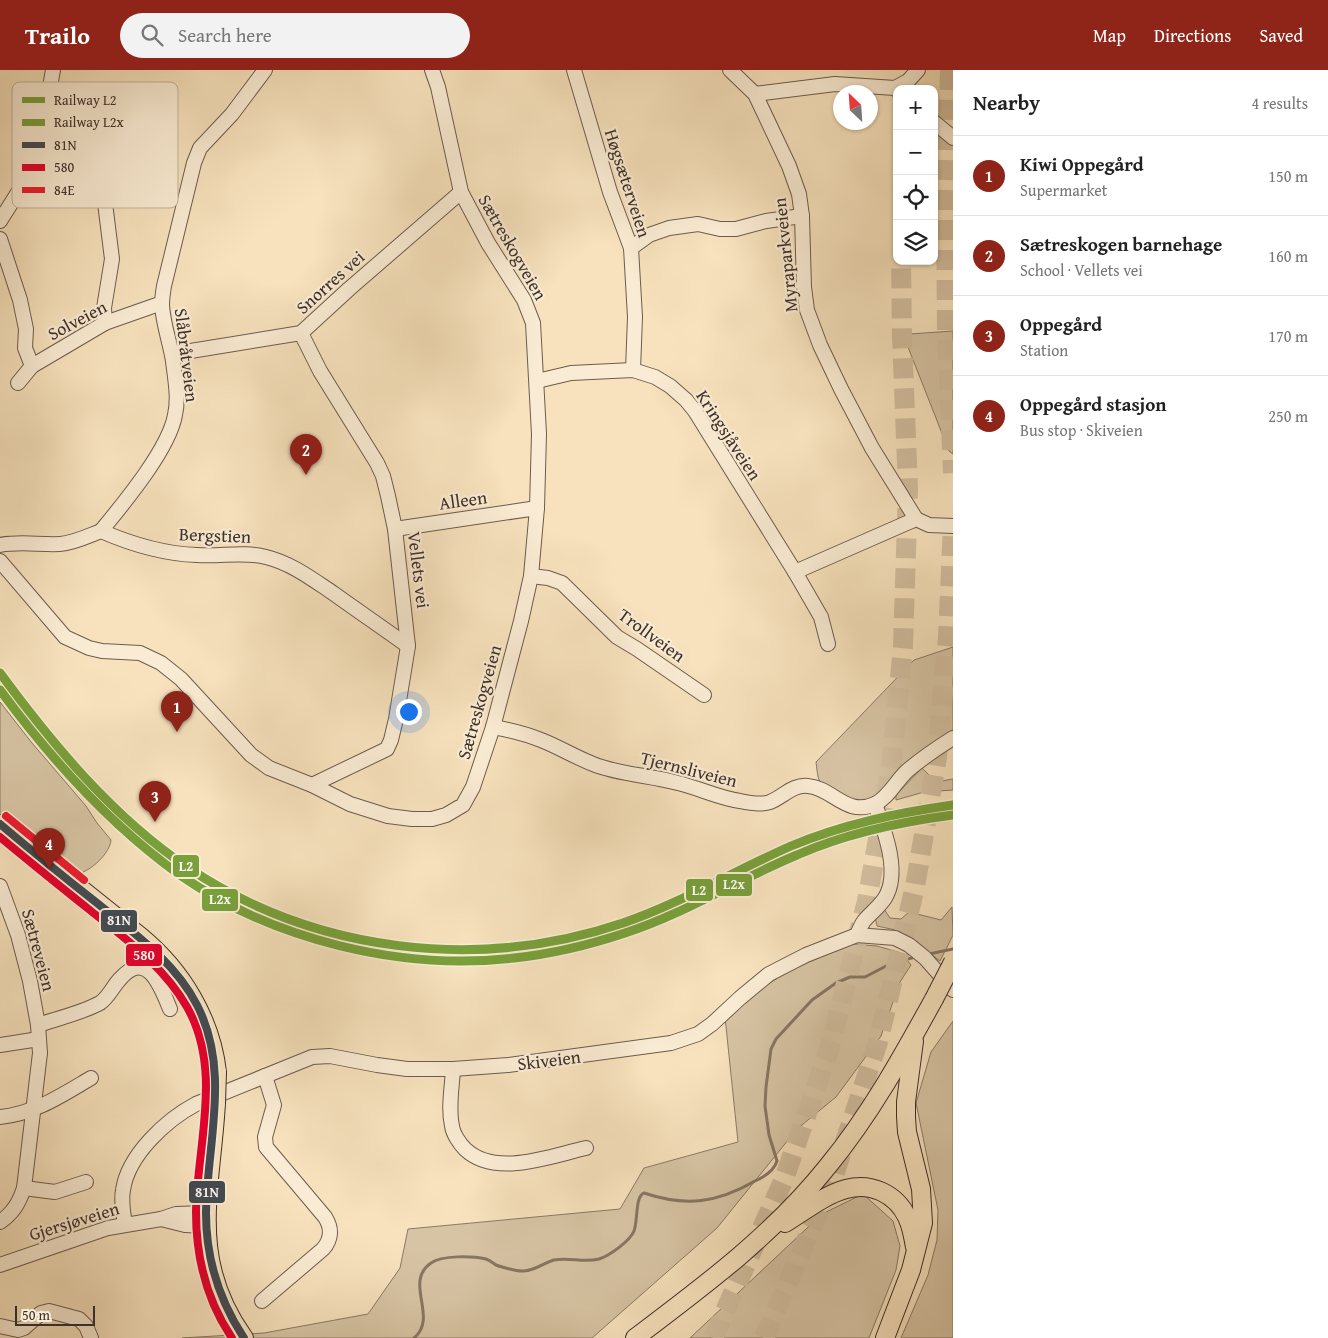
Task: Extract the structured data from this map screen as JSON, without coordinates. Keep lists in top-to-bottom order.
{
  "streets": {
    "street": [
      "Høgsæterveien",
      "Sætreskogveien",
      "Myraparkveien",
      "Snorres vei",
      "Solveien",
      "Slåbråtveien",
      "Kringsjåveien",
      "Alleen",
      "Bergstien",
      "Vellets vei",
      "Trollveien",
      "Tjernsliveien",
      "Sætreveien",
      "Skiveien",
      "Gjersjøveien"
    ]
  },
  "crossings": [
    ["Høgsæterveien", "Kringsjåveien"],
    ["Sætreskogveien", "Snorres vei"],
    ["Sætreskogveien", "Kringsjåveien"],
    ["Sætreskogveien", "Alleen"],
    ["Sætreskogveien", "Vellets vei"],
    ["Sætreskogveien", "Trollveien"],
    ["Sætreskogveien", "Tjernsliveien"],
    ["Snorres vei", "Slåbråtveien"],
    ["Snorres vei", "Vellets vei"],
    ["Solveien", "Slåbråtveien"],
    ["Slåbråtveien", "Bergstien"],
    ["Alleen", "Vellets vei"],
    ["Bergstien", "Vellets vei"],
    ["Skiveien", "Gjersjøveien"]
  ],
  "lines": [
    "rail line L2",
    "rail line L2x",
    "transit line 84E",
    "transit line 81N",
    "transit line 580"
  ],
  "legend": [
    "Railway L2",
    "Railway L2x",
    "81N",
    "580",
    "84E"
  ],
  "scale_bar": "50 m",
  "north": "top left",
  "page": {
    "header": "Trailo",
    "search": "Search here",
    "nav": ["Map", "Directions", "Saved"],
    "heading": ["Nearby", "4 results"],
    "map_buttons": ["+", "−"],
    "list": [
      {
        "mark": "1",
        "name": "Kiwi Oppegård",
        "note": "Supermarket",
        "value": "150 m"
      },
      {
        "mark": "2",
        "name": "Sætreskogen barnehage",
        "note": "School · Vellets vei",
        "value": "160 m"
      },
      {
        "mark": "3",
        "name": "Oppegård",
        "note": "Station",
        "value": "170 m"
      },
      {
        "mark": "4",
        "name": "Oppegård stasjon",
        "note": "Bus stop · Skiveien",
        "value": "250 m"
      }
    ],
    "pins": [
      "2",
      "1",
      "3",
      "4"
    ],
    "scale": "50 m"
  }
}
